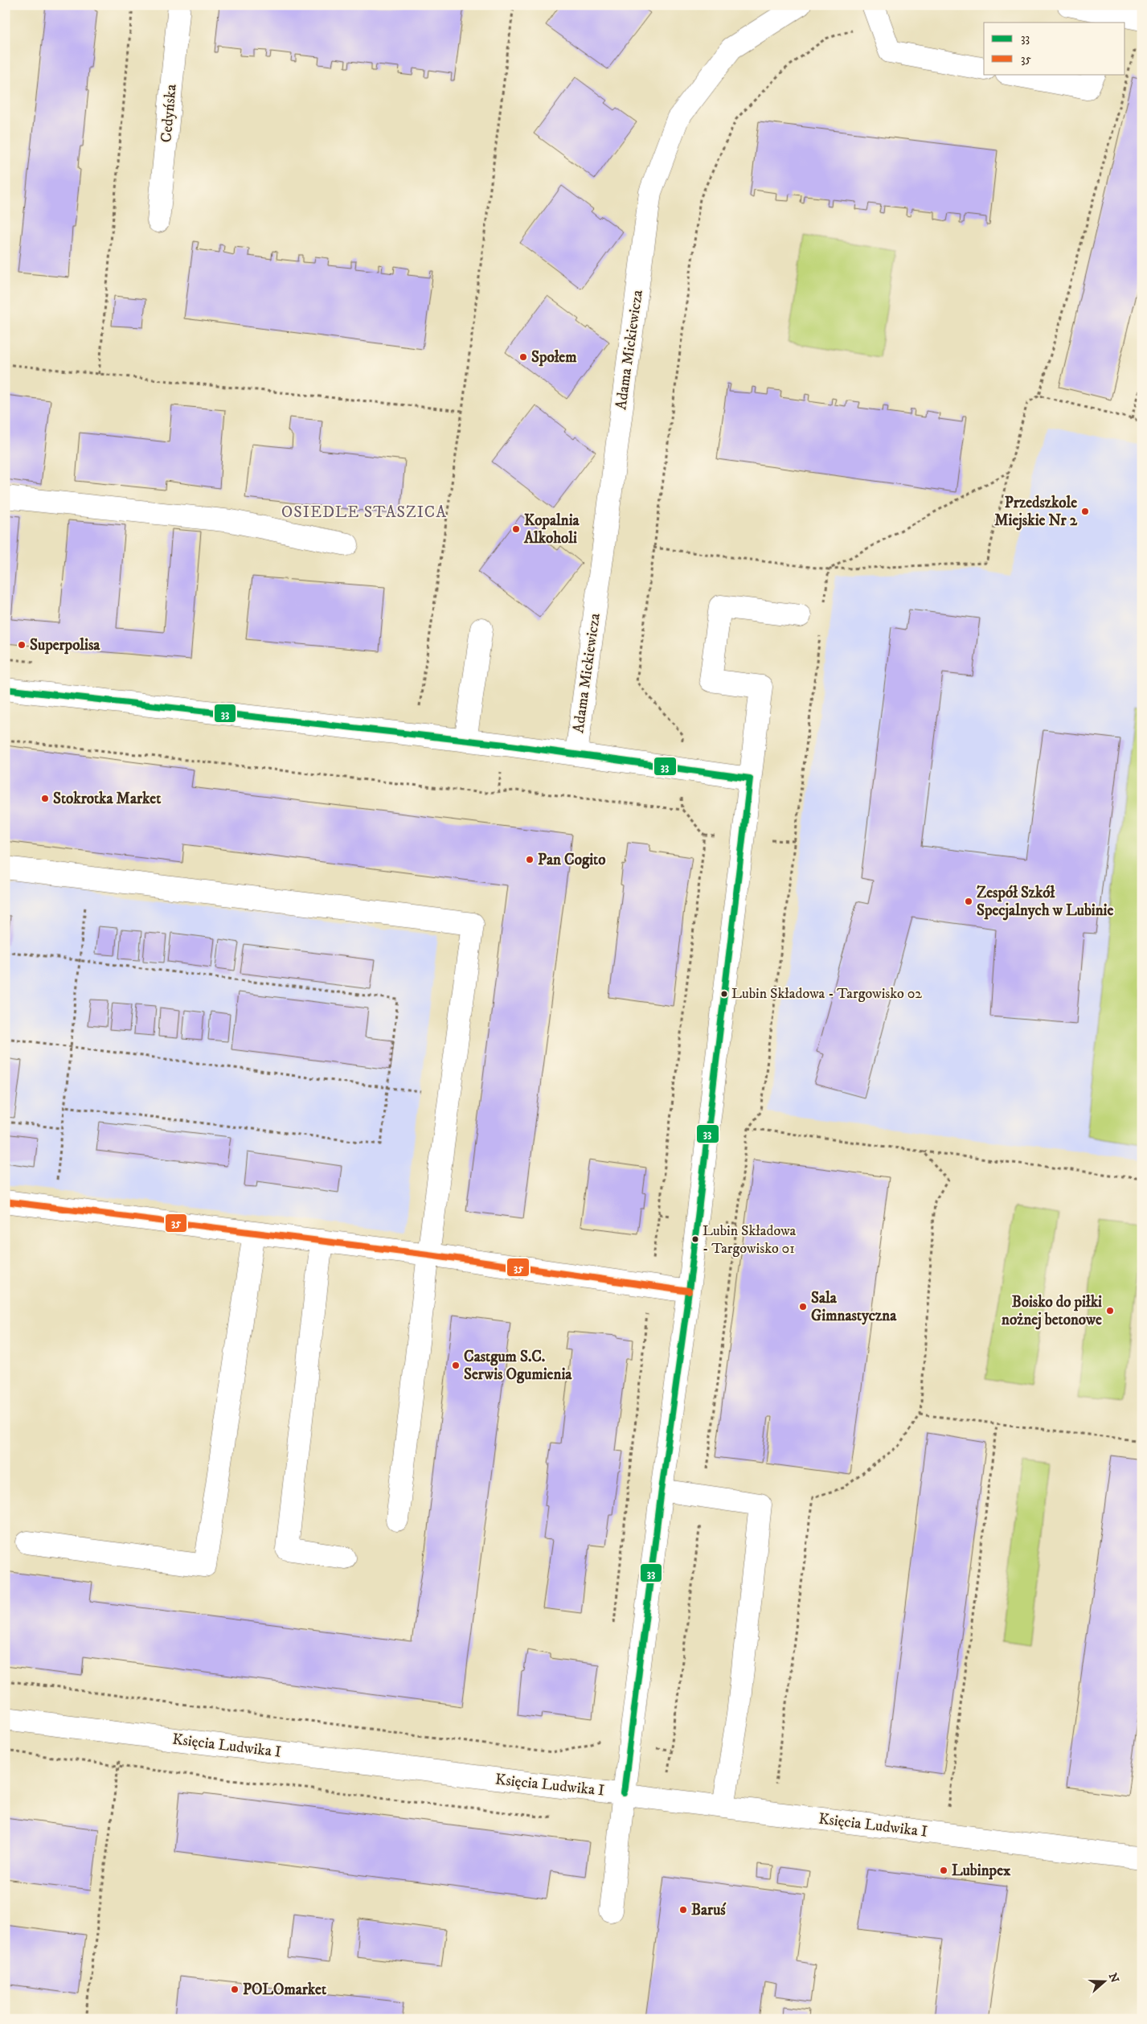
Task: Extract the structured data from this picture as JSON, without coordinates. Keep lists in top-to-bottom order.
{
  "streets": {
    "street": ["Cedyńska", "Adama Mickiewicza", "Księcia Ludwika I"]
  },
  "districts": ["OSIEDLE STASZICA"],
  "places": [
    "Społem",
    "Przedszkole Miejskie Nr 2",
    "Kopalnia Alkoholi",
    "Superpolisa",
    "Stokrotka Market",
    "Pan Cogito",
    "Zespół Szkół Specjalnych w Lubinie",
    "Lubin Składowa - Targowisko 02",
    "Lubin Składowa - Targowisko 01",
    "Sala Gimnastyczna",
    "Boisko do piłki nożnej betonowe",
    "Castgum S.C. Serwis Ogumienia",
    "Lubinpex",
    "Baruś",
    "POLOmarket"
  ],
  "lines": ["transit line 33", "transit line 35"],
  "legend": ["33", "35"],
  "north": "right"
}
